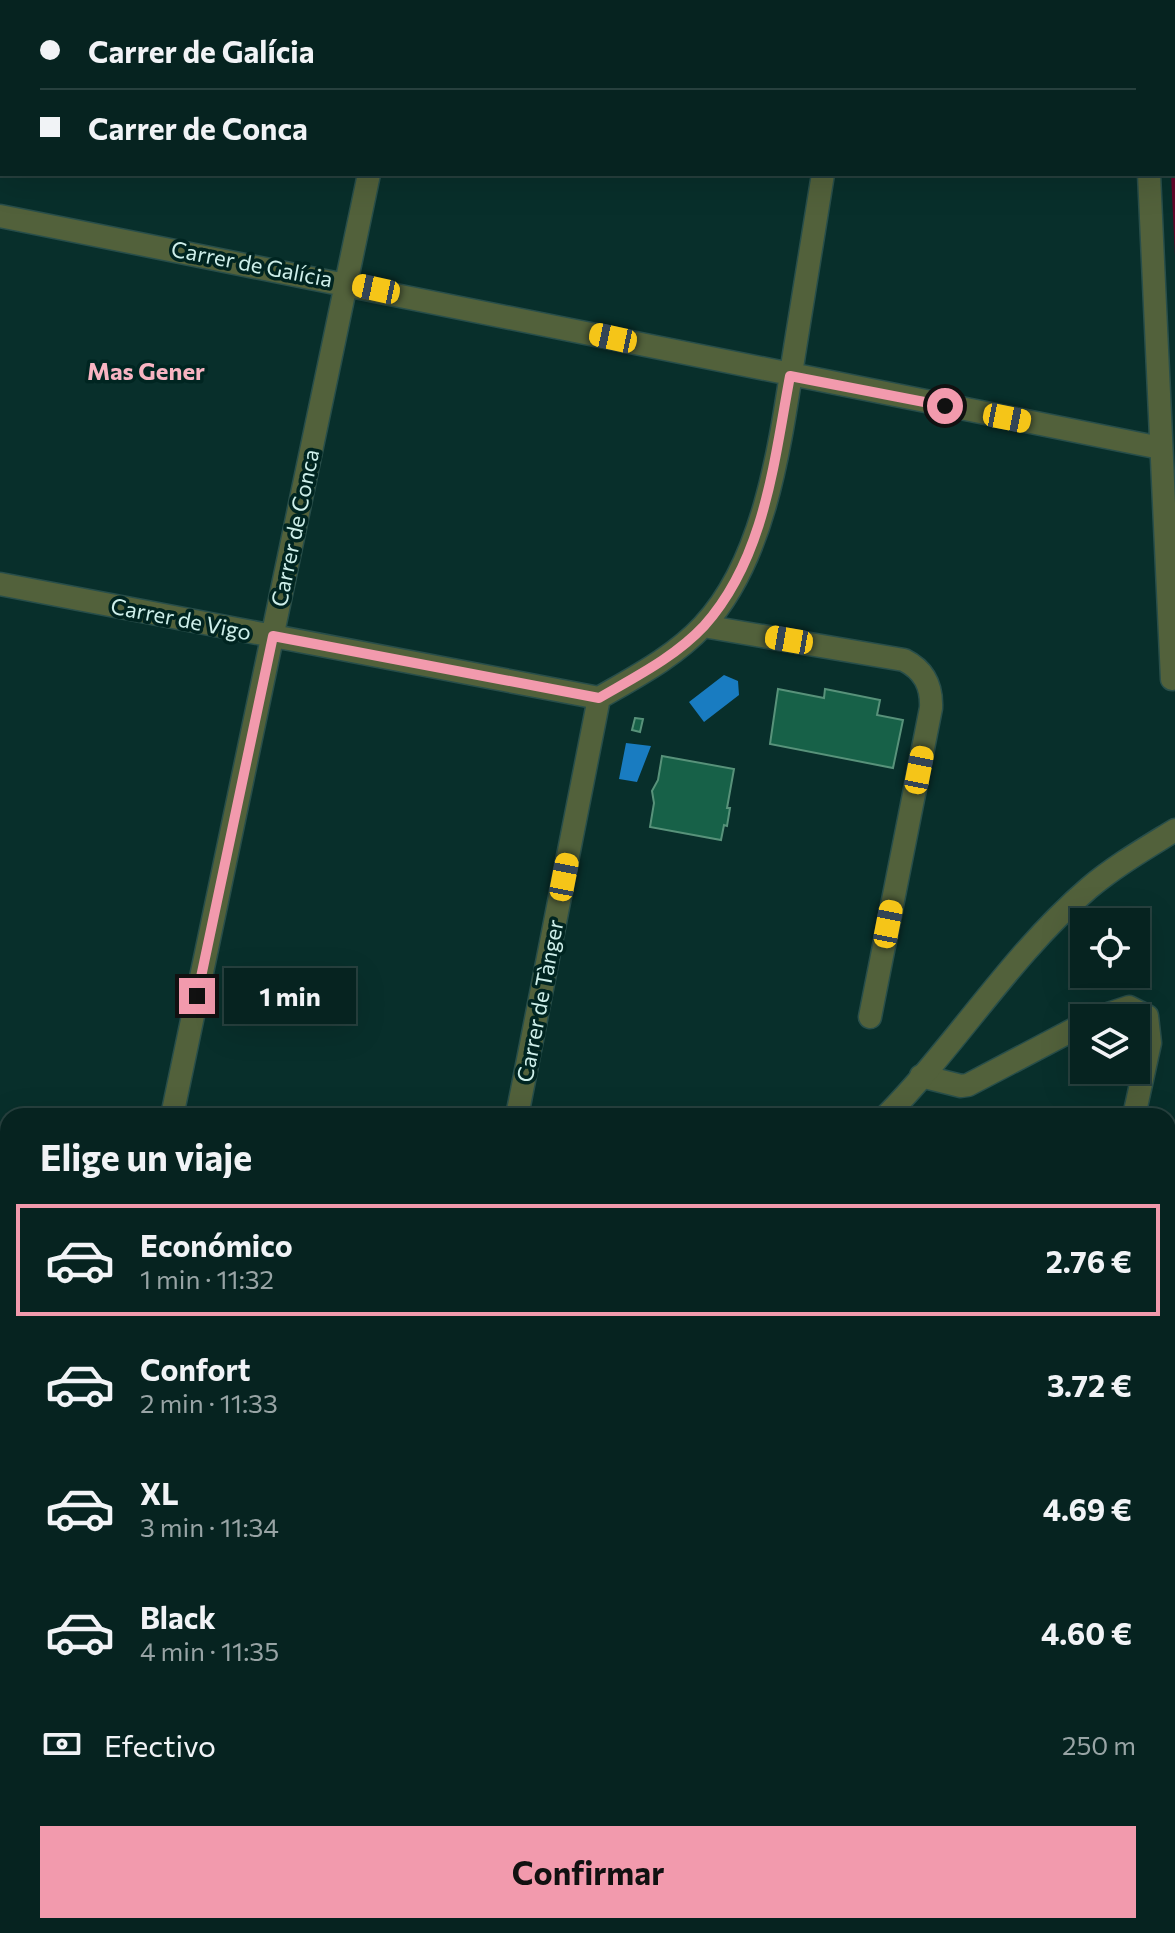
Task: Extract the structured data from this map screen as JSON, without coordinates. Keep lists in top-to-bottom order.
{
  "streets": {
    "street": [
      "Carrer de Galícia",
      "Carrer de Conca",
      "Carrer de Vigo",
      "Carrer de Tànger"
    ]
  },
  "crossings": [
    ["Carrer de Galícia", "Carrer de Conca"],
    ["Carrer de Conca", "Carrer de Vigo"],
    ["Carrer de Vigo", "Carrer de Tànger"]
  ],
  "districts": ["Mas Gener"],
  "page": {
    "banner": ["Carrer de Galícia", "Carrer de Conca"],
    "bubble": "1 min",
    "heading": "Elige un viaje",
    "list": [
      {
        "name": "Económico",
        "note": "1 min · 11:32",
        "value": "2.76 €"
      },
      {
        "name": "Confort",
        "note": "2 min · 11:33",
        "value": "3.72 €"
      },
      {
        "name": "XL",
        "note": "3 min · 11:34",
        "value": "4.69 €"
      },
      {
        "name": "Black",
        "note": "4 min · 11:35",
        "value": "4.60 €"
      }
    ],
    "pay": ["Efectivo", "250 m"],
    "buttons": "Confirmar"
  }
}
